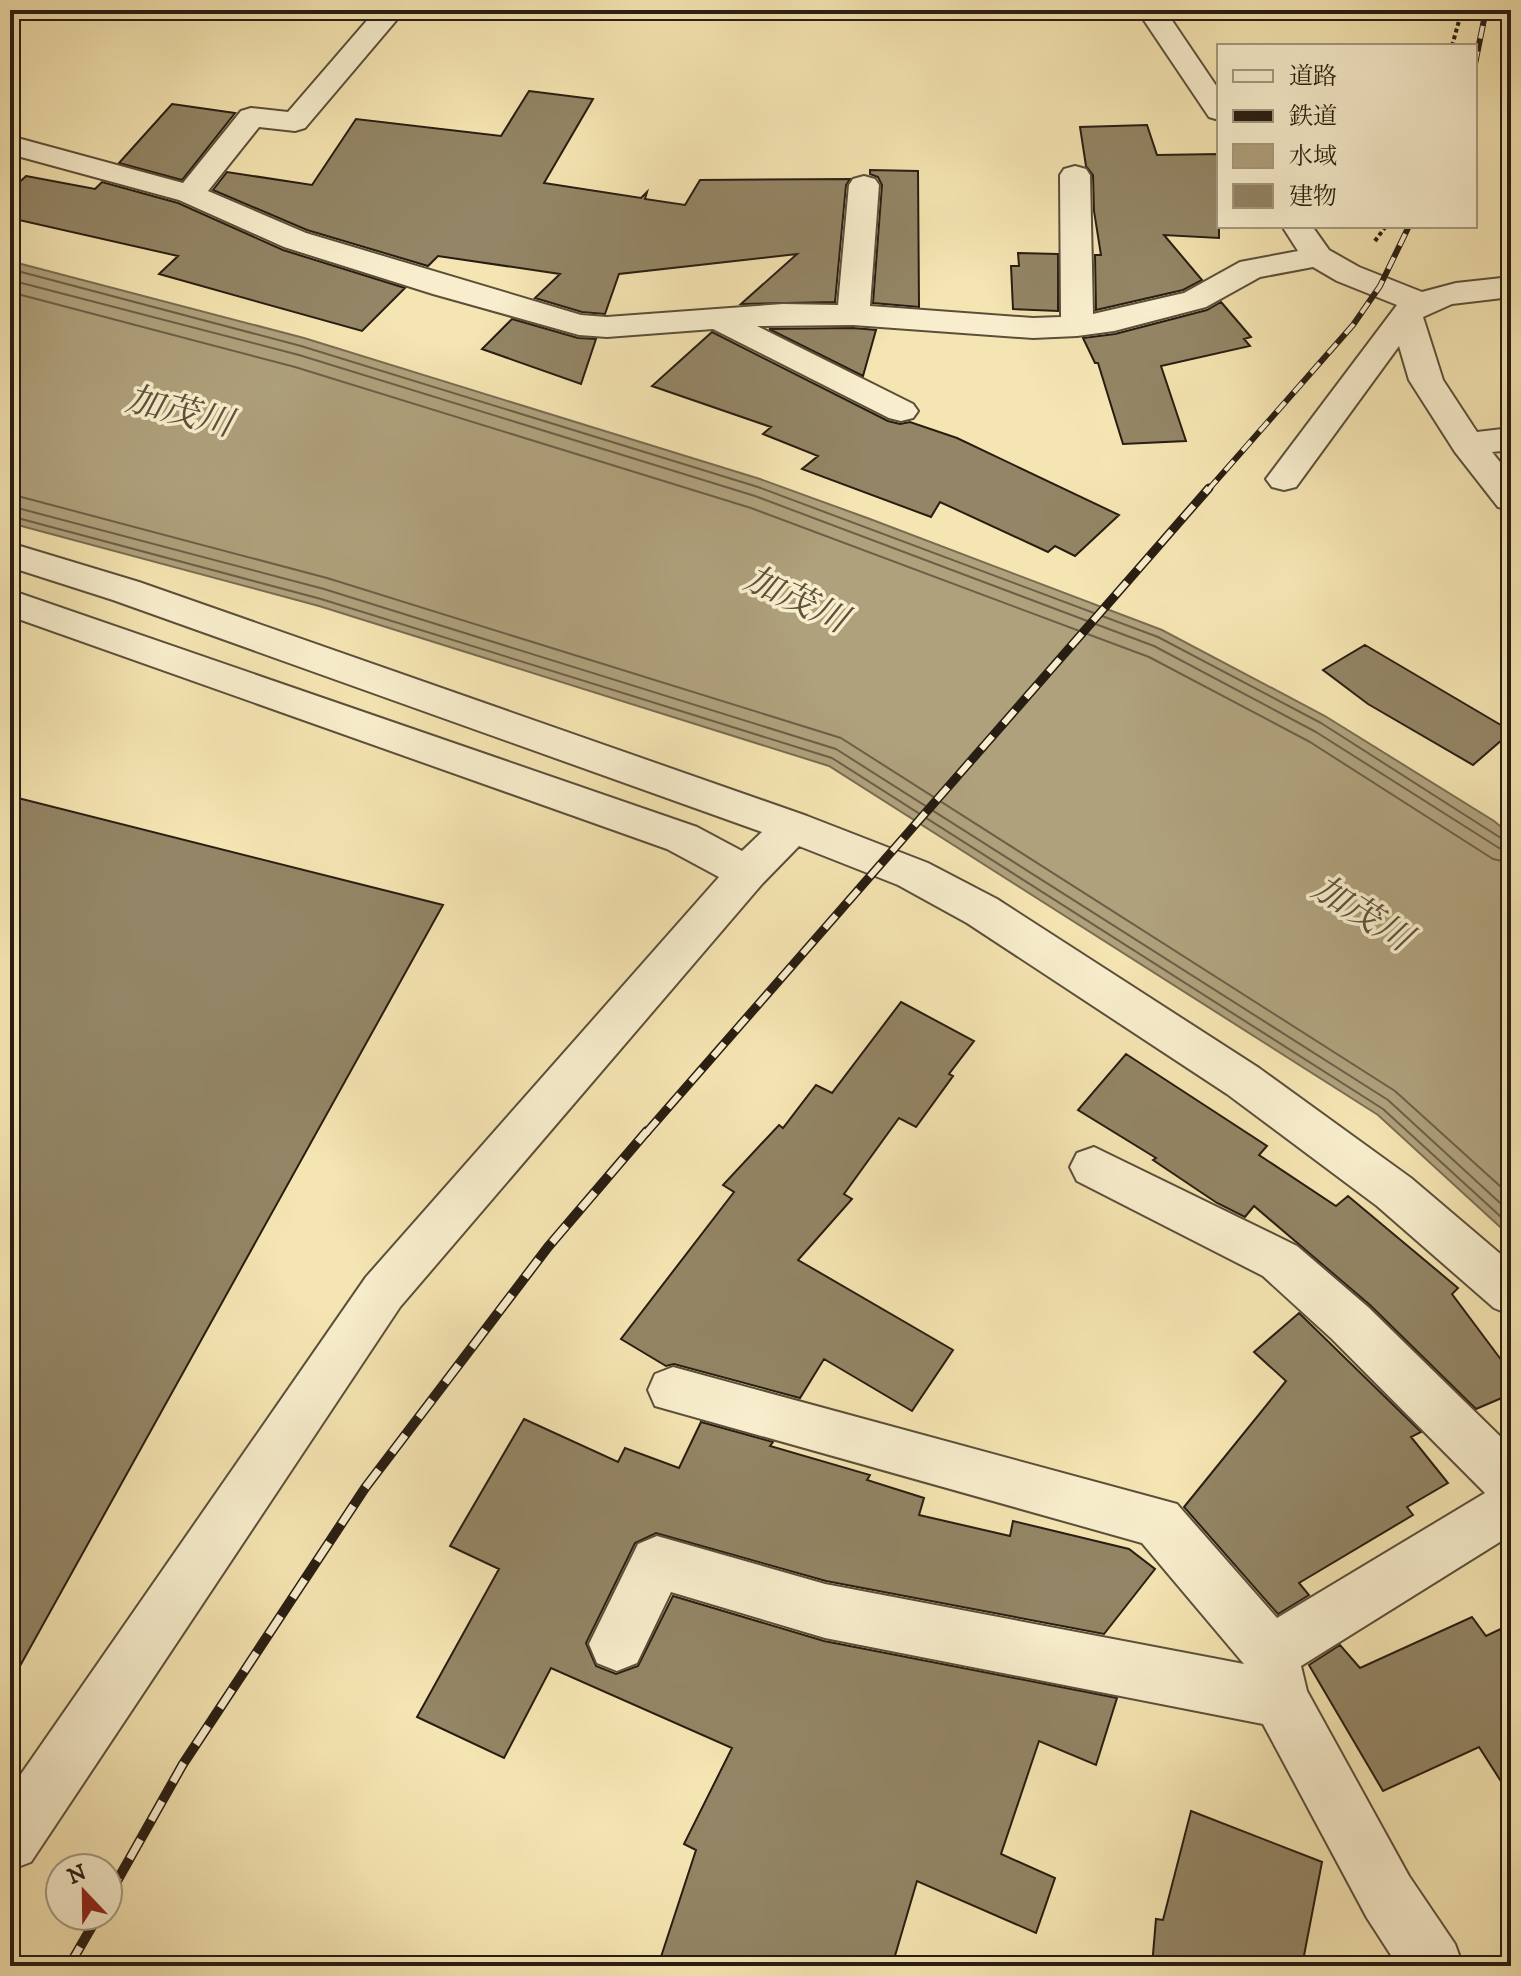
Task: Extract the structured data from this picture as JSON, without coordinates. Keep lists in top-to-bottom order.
{
  "water": ["加茂川"],
  "legend": [
    "道路",
    "鉄道",
    "水域",
    "建物"
  ],
  "north": "top"
}
